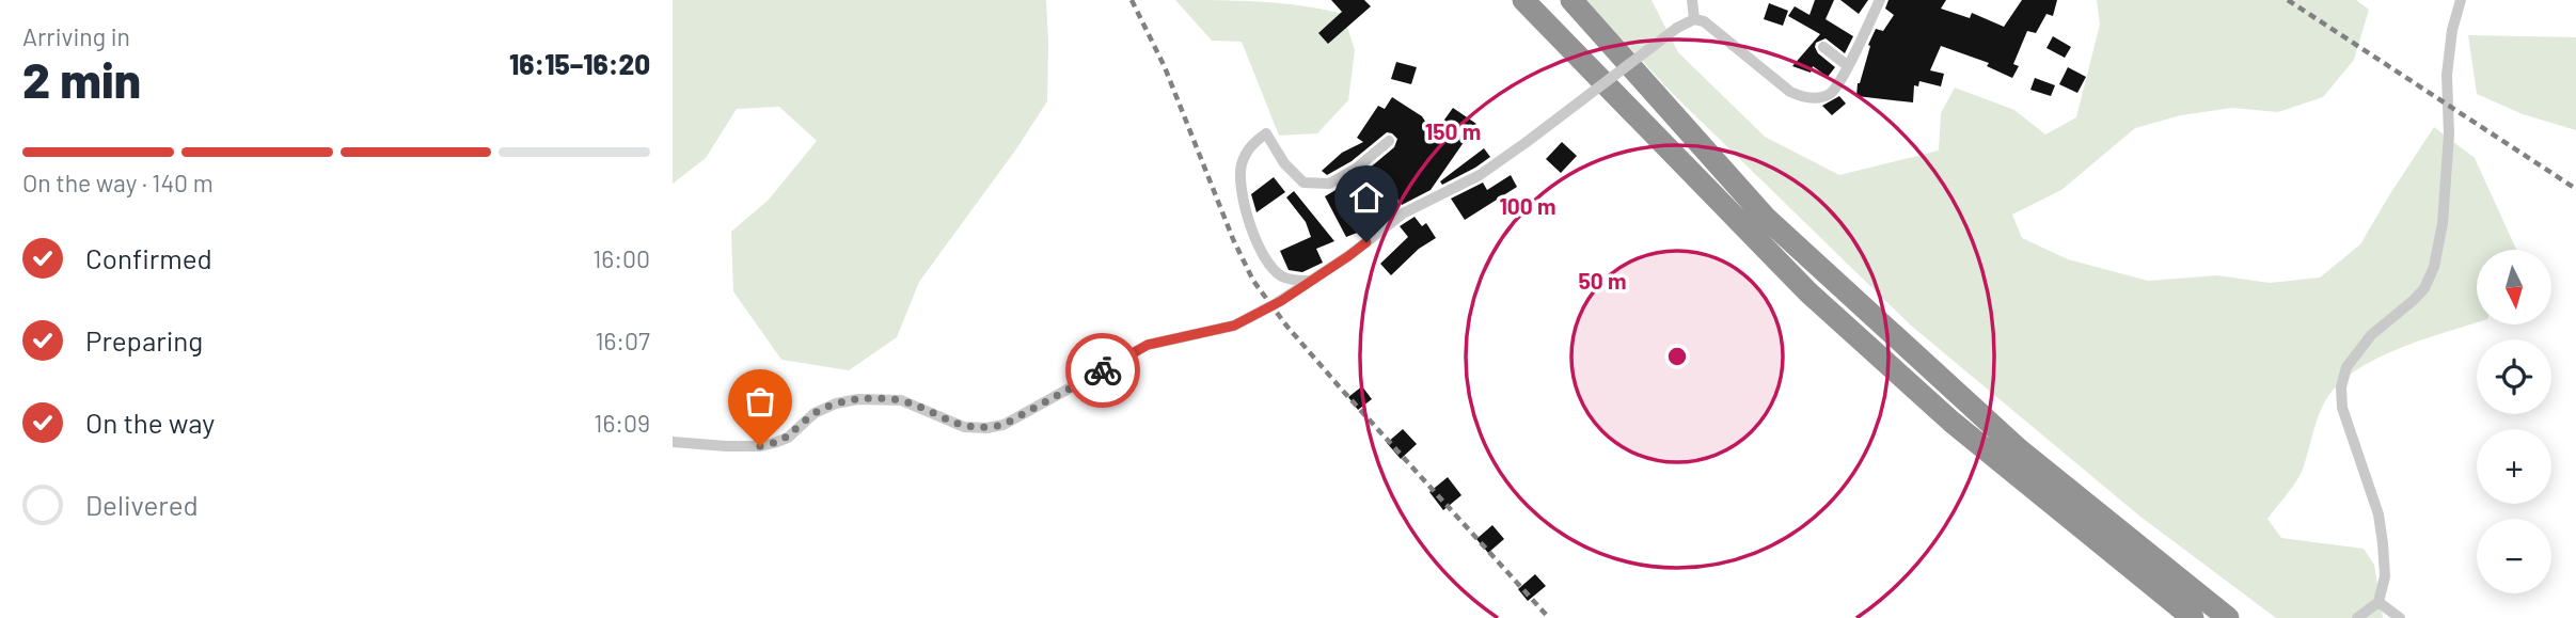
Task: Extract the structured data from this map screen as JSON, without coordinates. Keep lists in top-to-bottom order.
{
  "north": "bottom",
  "page": {
    "heading": ["2 min", "Arriving in", "16:15–16:20"],
    "bar": "On the way · 140 m",
    "list": [
      ["Confirmed", "16:00"],
      ["Preparing", "16:07"],
      ["On the way", "16:09"],
      "Delivered"
    ],
    "map_buttons": ["+", "−"]
  },
  "rings": ["150 m", "100 m", "50 m"]
}
